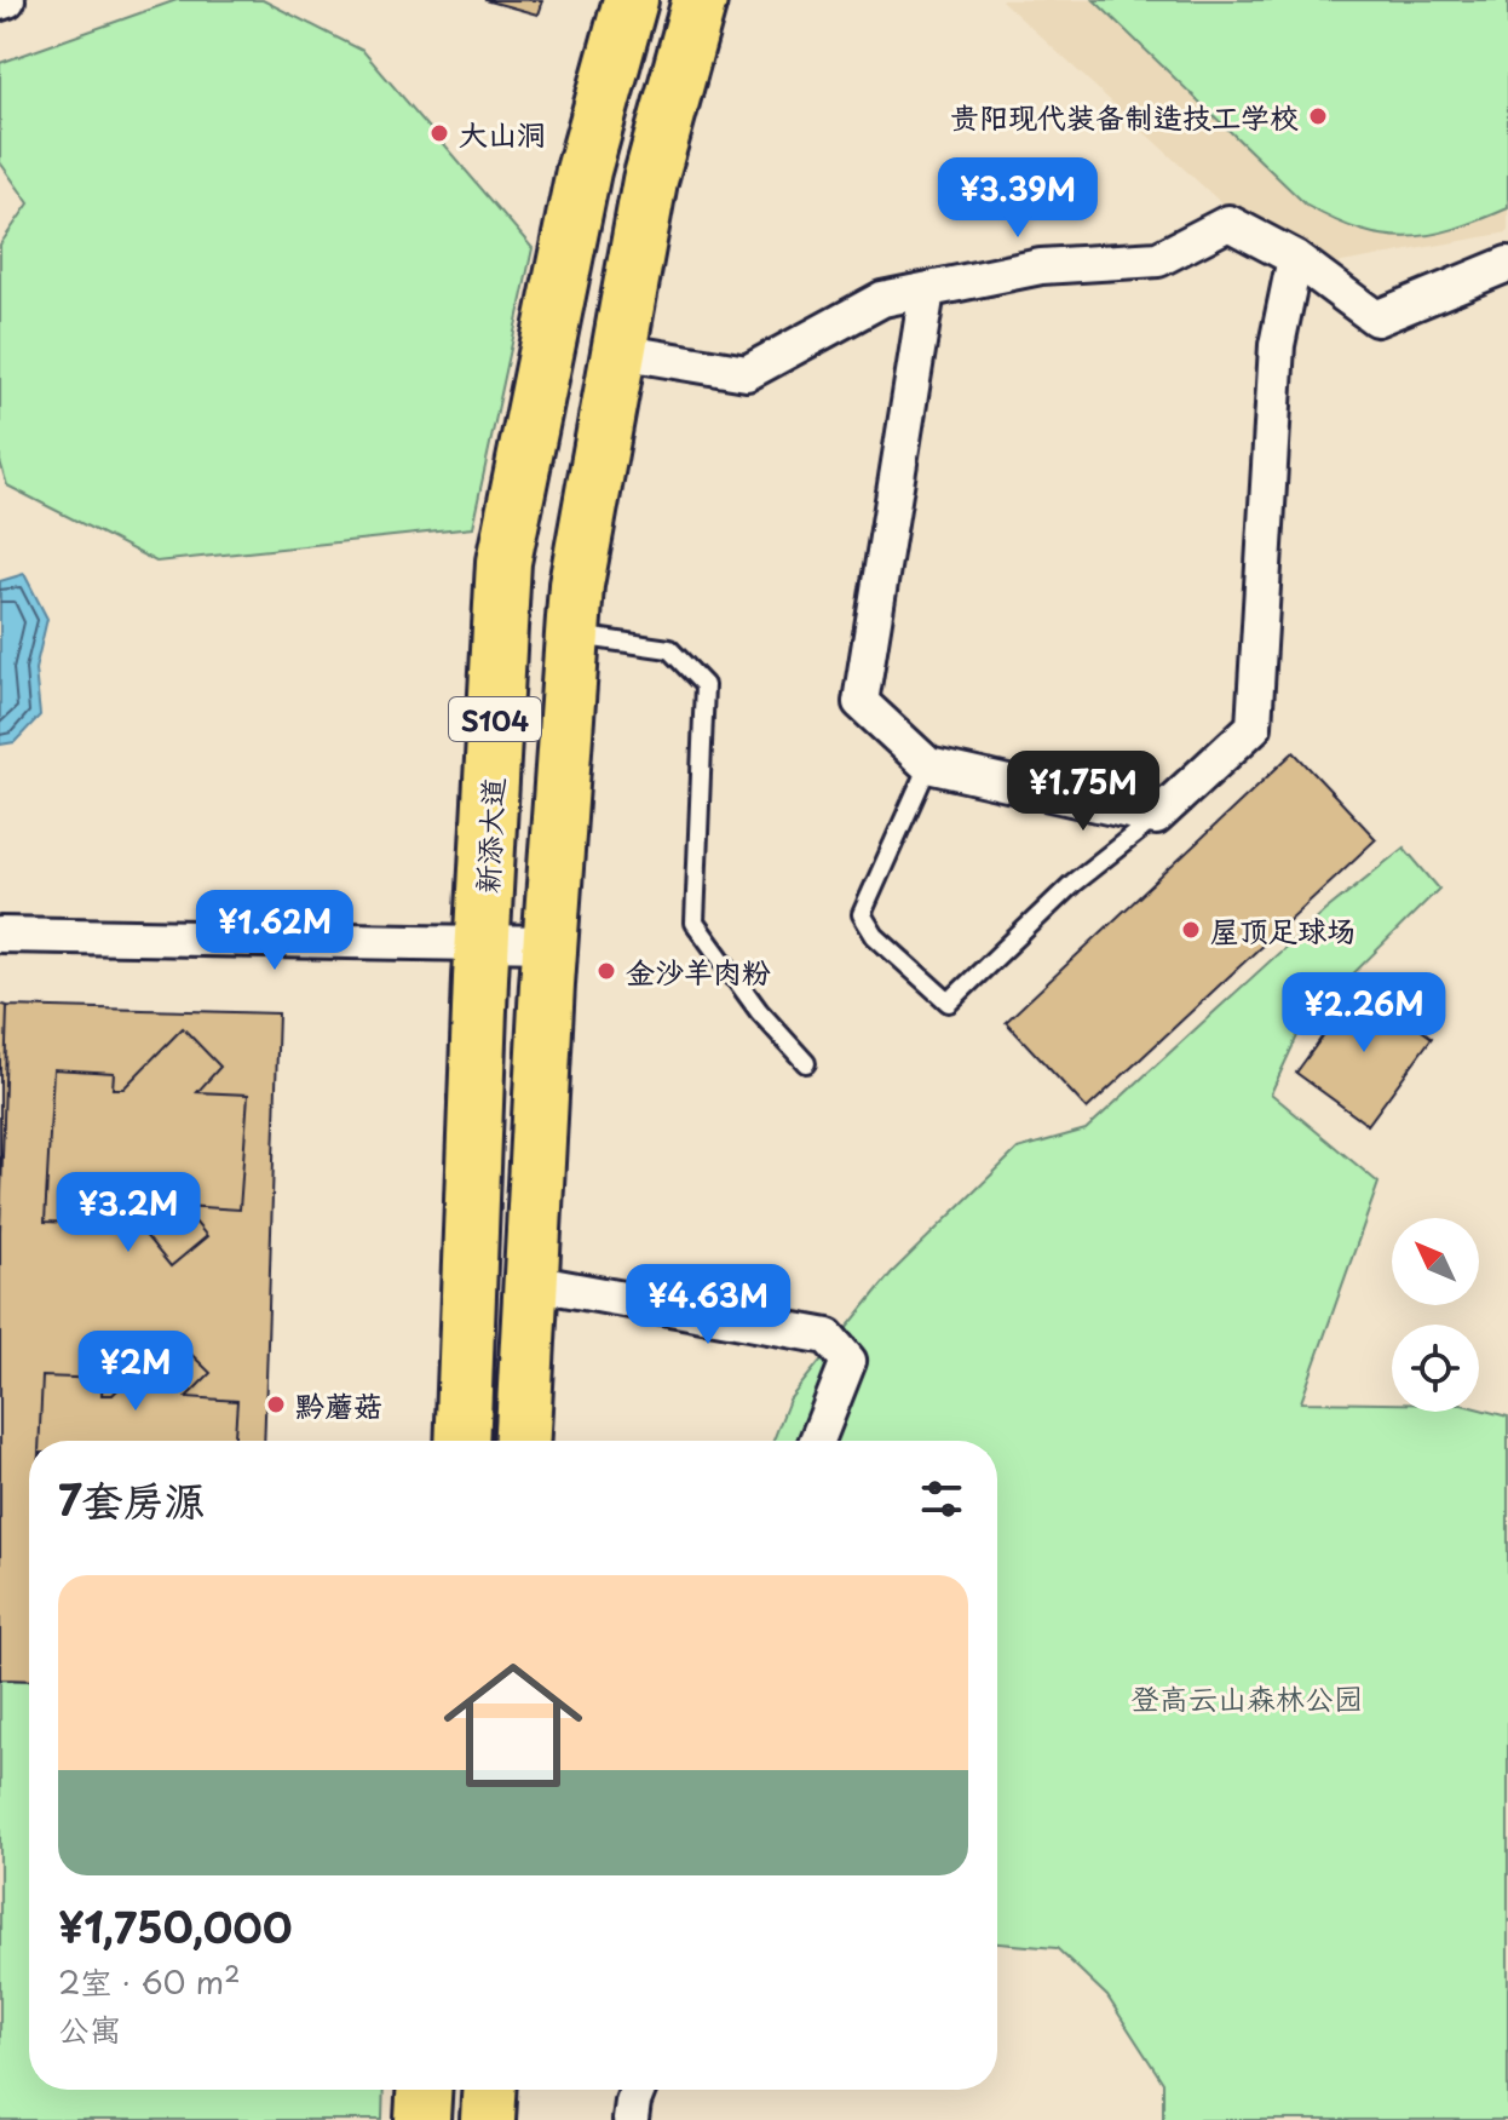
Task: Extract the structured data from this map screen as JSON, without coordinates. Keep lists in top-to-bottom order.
{
  "streets": {
    "main road": ["S104", "新添大道"]
  },
  "parks": ["登高云山森林公园"],
  "places": [
    "贵阳现代装备制造技工学校",
    "大山洞",
    "屋顶足球场",
    "金沙羊肉粉",
    "黔蘑菇"
  ],
  "north": "top left",
  "page": {
    "price": [
      "¥3.39M",
      "¥1.75M",
      "¥1.62M",
      "¥2.26M",
      "¥3.2M",
      "¥4.63M",
      "¥2M"
    ],
    "heading": "7套房源",
    "list": [
      {
        "name": "¥1,750,000",
        "note": "2室 · 60 m² · 公寓"
      }
    ]
  }
}
